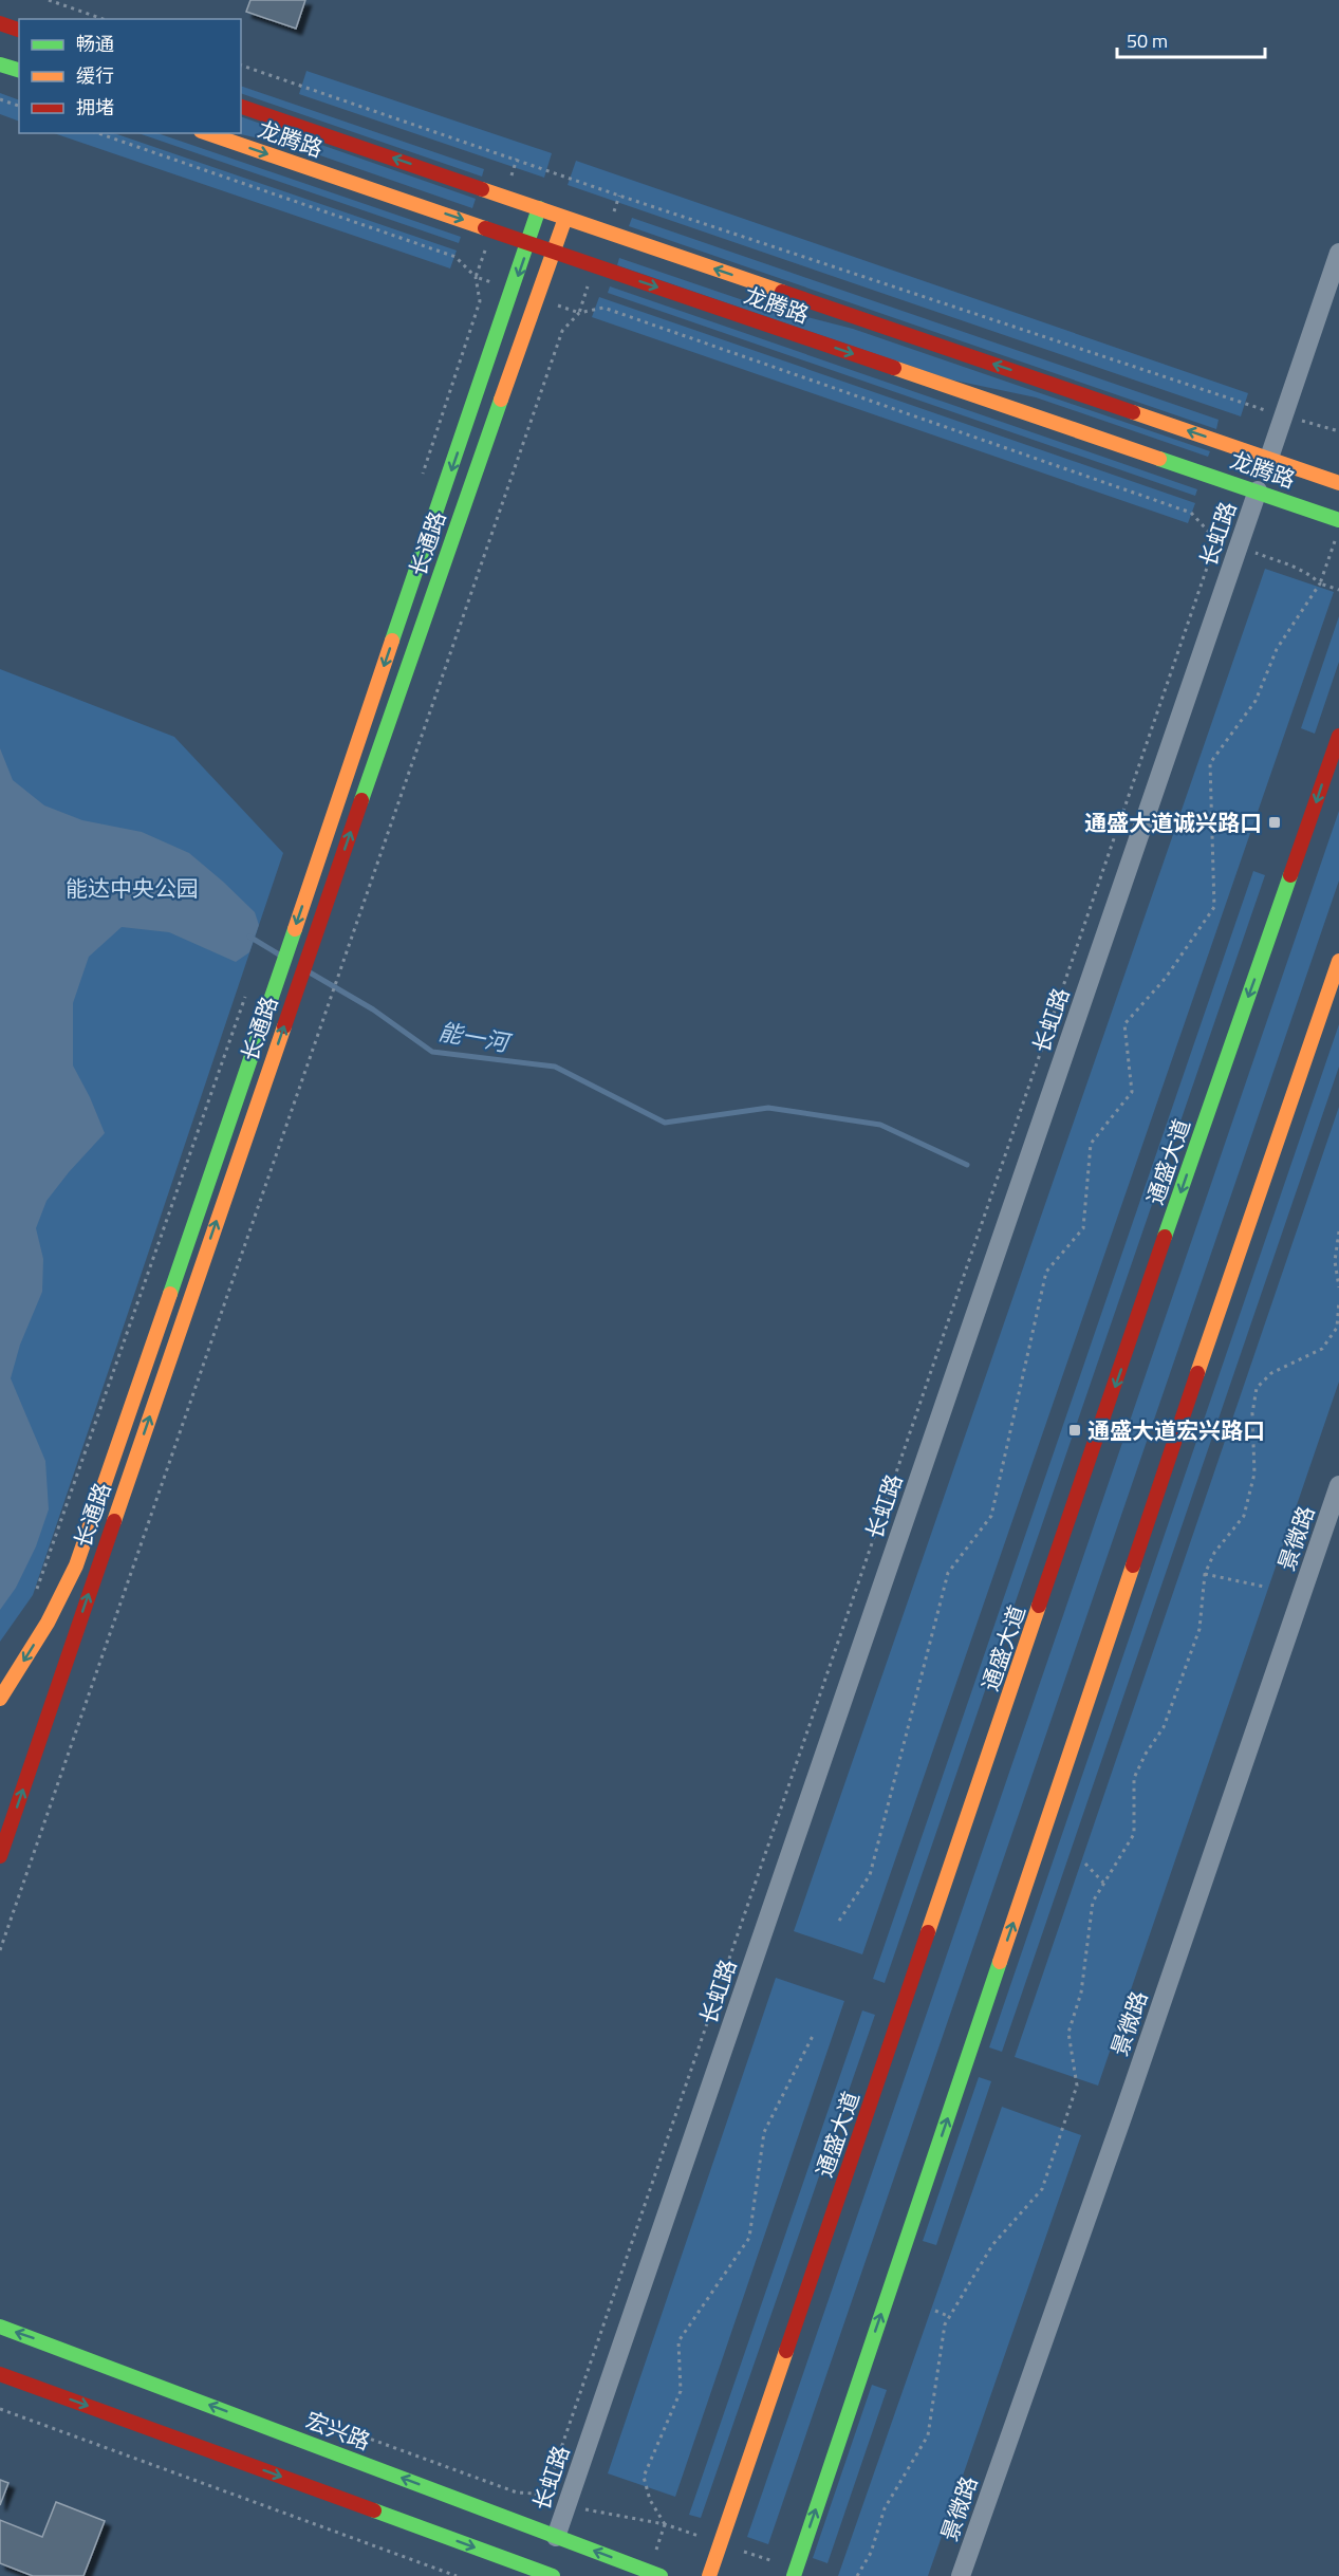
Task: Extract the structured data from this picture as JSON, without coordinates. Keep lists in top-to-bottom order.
{
  "streets": {
    "main road": [
      "龙腾路",
      "长通路",
      "通盛大道",
      "宏兴路"
    ],
    "street": ["长虹路", "景微路"]
  },
  "crossings": [
    ["龙腾路", "长虹路"],
    ["龙腾路", "长通路"],
    ["长虹路", "宏兴路"]
  ],
  "water": ["能一河"],
  "parks": ["能达中央公园"],
  "places": {
    "transit": ["通盛大道诚兴路口", "通盛大道宏兴路口"]
  },
  "legend": ["畅通", "缓行", "拥堵"],
  "scale_bar": "50 m"
}
